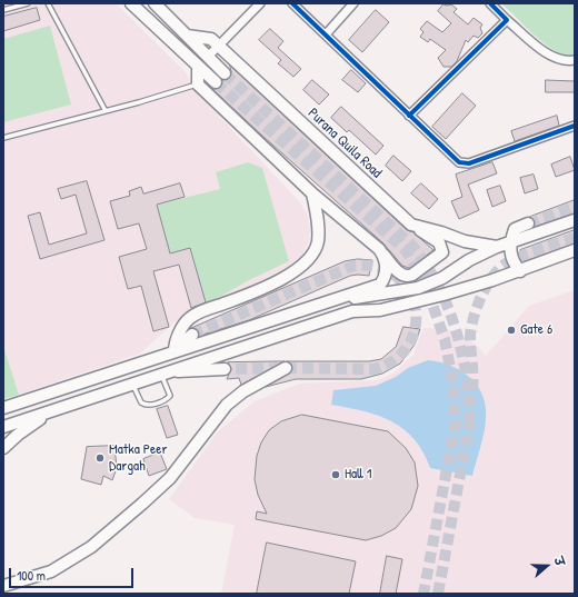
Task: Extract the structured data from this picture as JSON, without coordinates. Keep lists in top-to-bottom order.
{
  "streets": {
    "main road": ["Purana Quila Road"]
  },
  "places": ["Gate 6", "Matka Peer Dargah", "Hall 1"],
  "scale_bar": "100 m",
  "north": "right"
}
